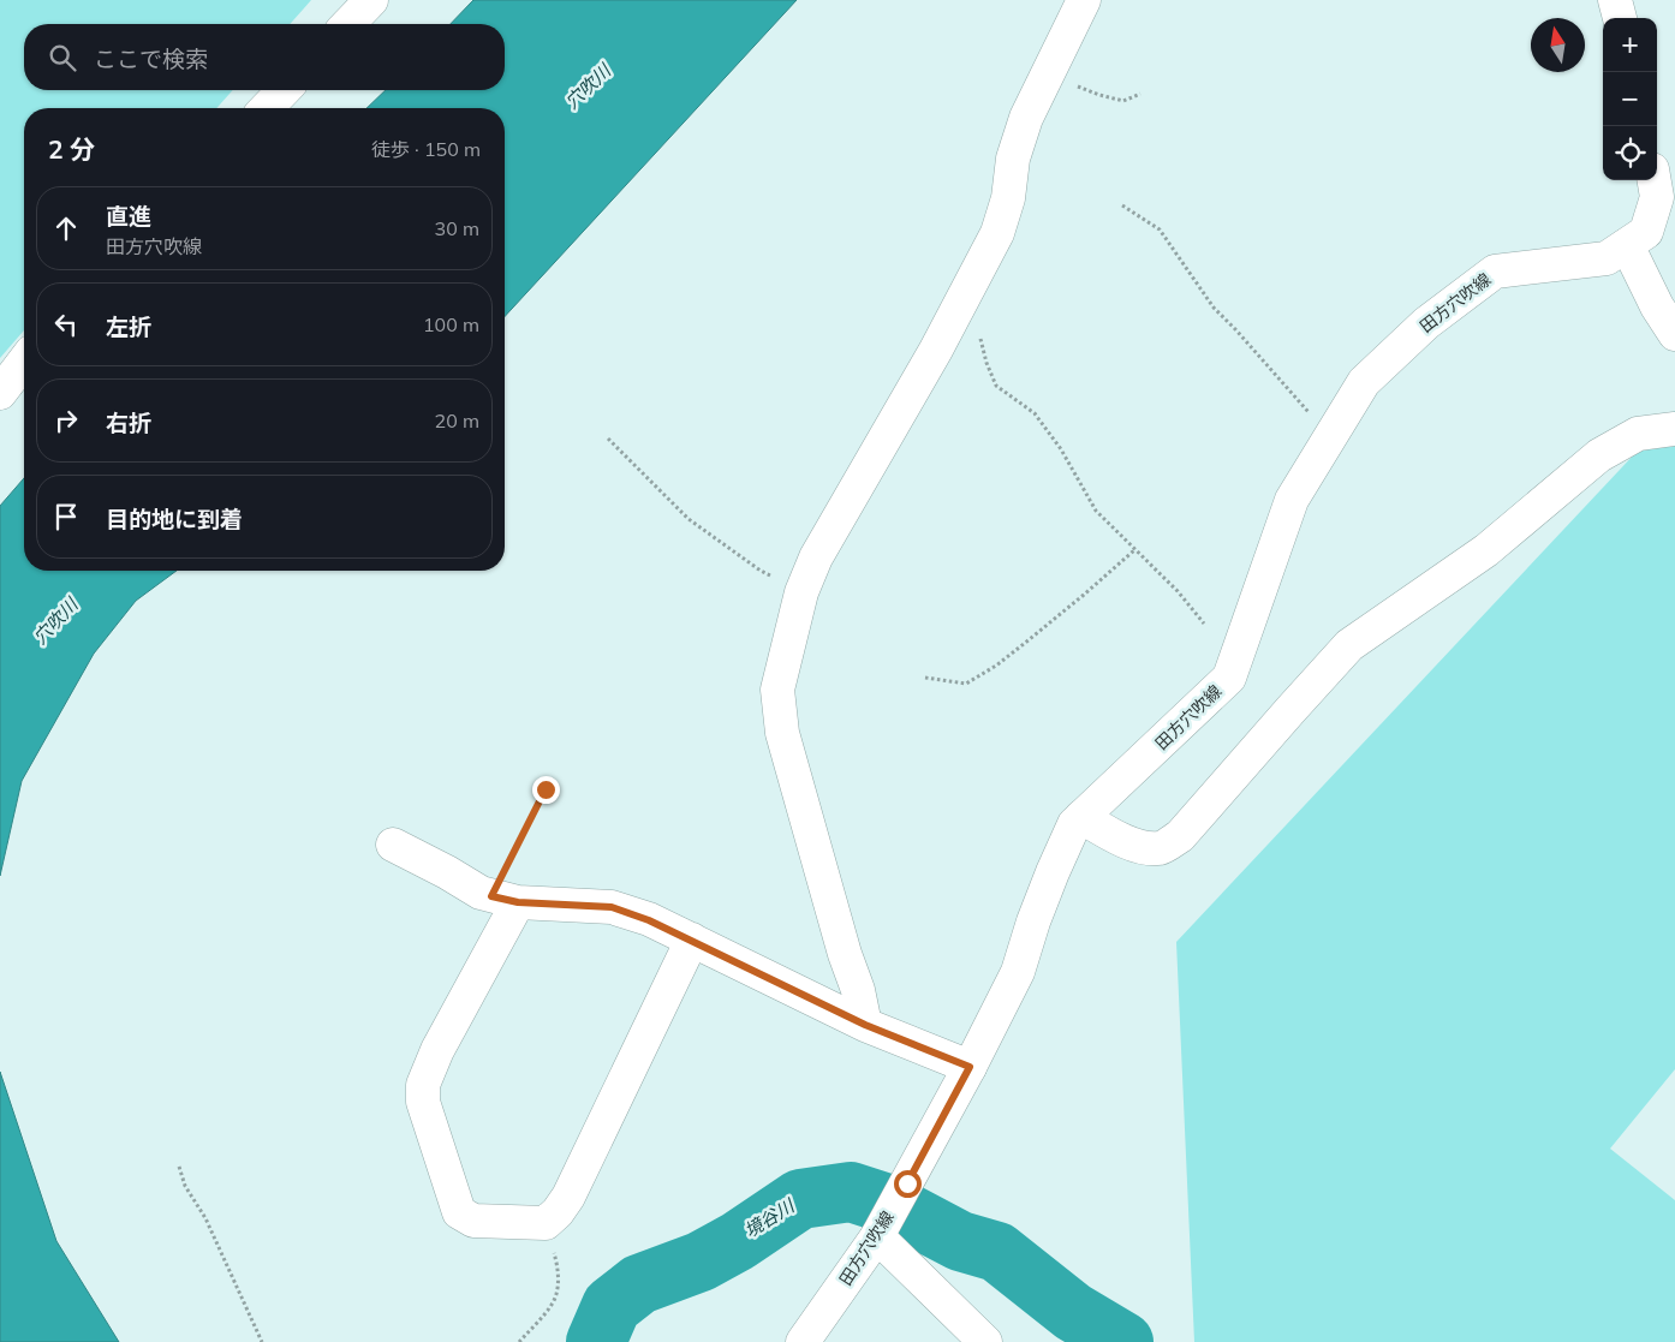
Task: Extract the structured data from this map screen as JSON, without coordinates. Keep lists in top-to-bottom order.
{
  "streets": {
    "main road": ["田方穴吹線"]
  },
  "water": ["穴吹川", "境谷川"],
  "north": "top",
  "page": {
    "map_buttons": ["+", "−"],
    "search": "ここで検索",
    "heading": ["2 分", "徒歩 · 150 m"],
    "list": [
      ["直進", "田方穴吹線", "30 m"],
      ["左折", "100 m"],
      ["右折", "20 m"],
      "目的地に到着"
    ]
  }
}
